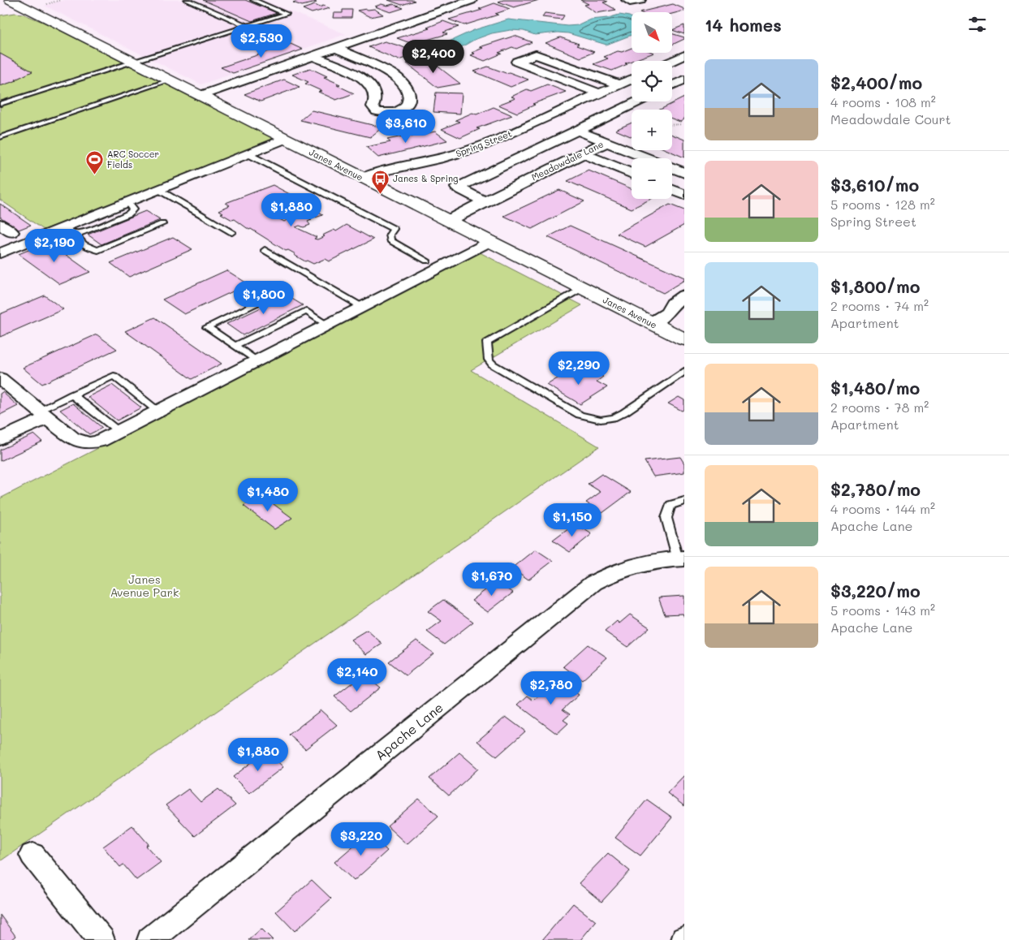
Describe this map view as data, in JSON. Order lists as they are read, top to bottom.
{
  "streets": {
    "street": [
      "Spring Street",
      "Meadowdale Lane",
      "Janes Avenue",
      "Apache Lane"
    ]
  },
  "crossings": [
    ["Spring Street", "Janes Avenue"],
    ["Meadowdale Lane", "Janes Avenue"]
  ],
  "parks": ["Janes Avenue Park"],
  "places": {
    "sports": ["ARC Soccer Fields"],
    "bus stop": ["Janes & Spring"]
  },
  "north": "bottom right",
  "page": {
    "heading": "14 homes",
    "map_buttons": ["+", "−"],
    "price": [
      "$2,530",
      "$2,400",
      "$3,610",
      "$1,880",
      "$2,190",
      "$1,800",
      "$2,290",
      "$1,480",
      "$1,150",
      "$1,670",
      "$2,140",
      "$2,780",
      "$1,880",
      "$3,220"
    ],
    "list": [
      {
        "name": "$2,400/mo",
        "note": "4 rooms · 108 m² · Meadowdale Court"
      },
      {
        "name": "$3,610/mo",
        "note": "5 rooms · 128 m² · Spring Street"
      },
      {
        "name": "$1,800/mo",
        "note": "2 rooms · 74 m² · Apartment"
      },
      {
        "name": "$1,480/mo",
        "note": "2 rooms · 78 m² · Apartment"
      },
      {
        "name": "$2,780/mo",
        "note": "4 rooms · 144 m² · Apache Lane"
      },
      {
        "name": "$3,220/mo",
        "note": "5 rooms · 143 m² · Apache Lane"
      }
    ]
  }
}
